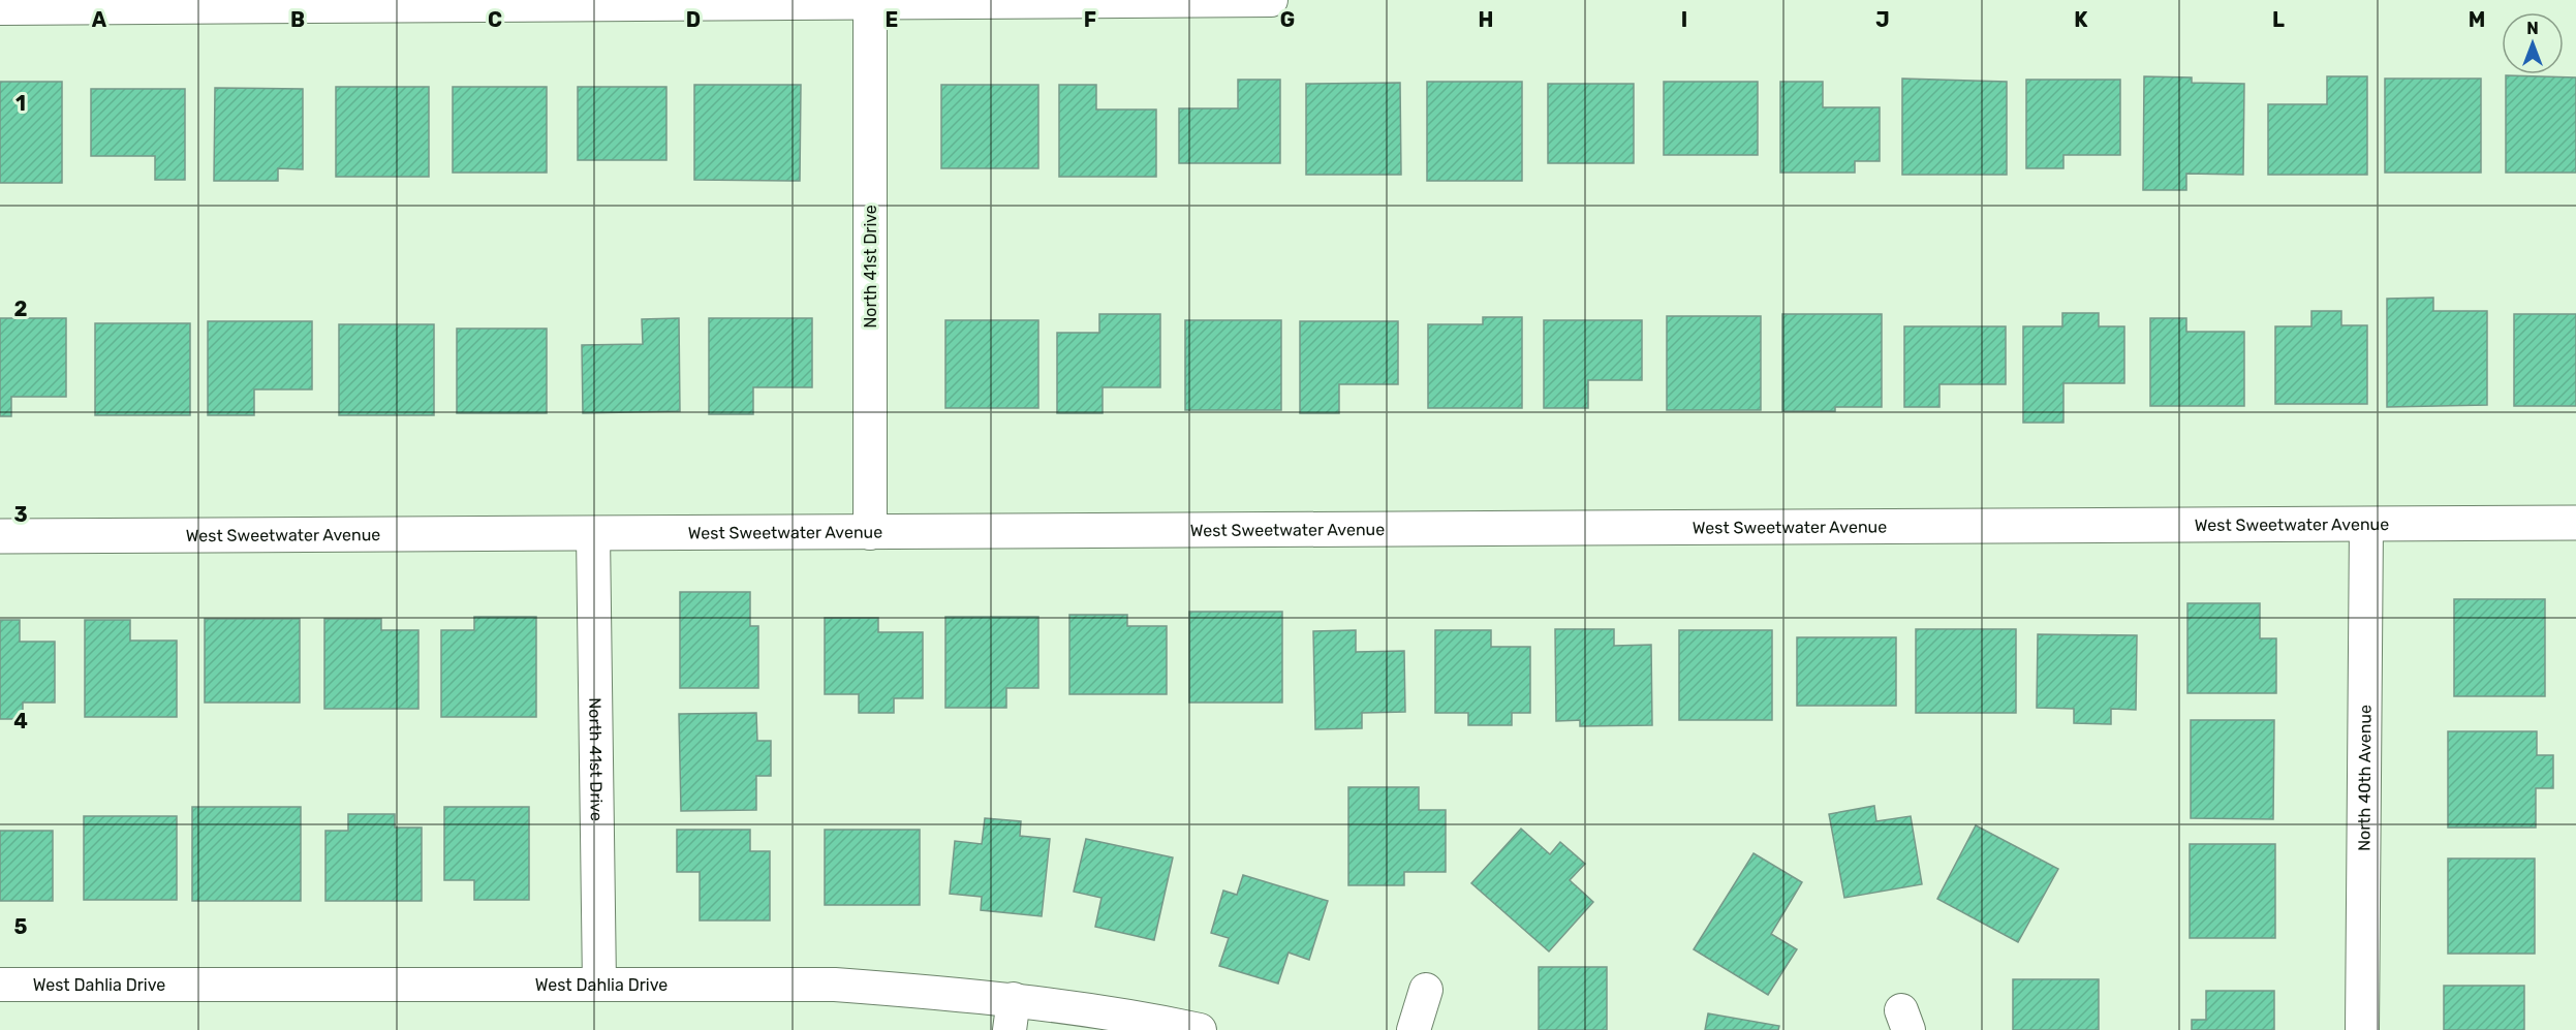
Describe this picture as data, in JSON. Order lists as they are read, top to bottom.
{
  "streets": {
    "street": [
      "North 41st Drive",
      "West Sweetwater Avenue",
      "North 40th Avenue",
      "West Dahlia Drive"
    ]
  },
  "crossings": [
    ["North 41st Drive", "West Sweetwater Avenue"],
    ["North 41st Drive", "West Dahlia Drive"],
    ["West Sweetwater Avenue", "North 40th Avenue"]
  ],
  "north": "top",
  "grid": {
    "columns": [
      "A",
      "B",
      "C",
      "D",
      "E",
      "F",
      "G",
      "H",
      "I",
      "J",
      "K",
      "L",
      "M"
    ],
    "rows": [
      "1",
      "2",
      "3",
      "4",
      "5"
    ]
  }
}
